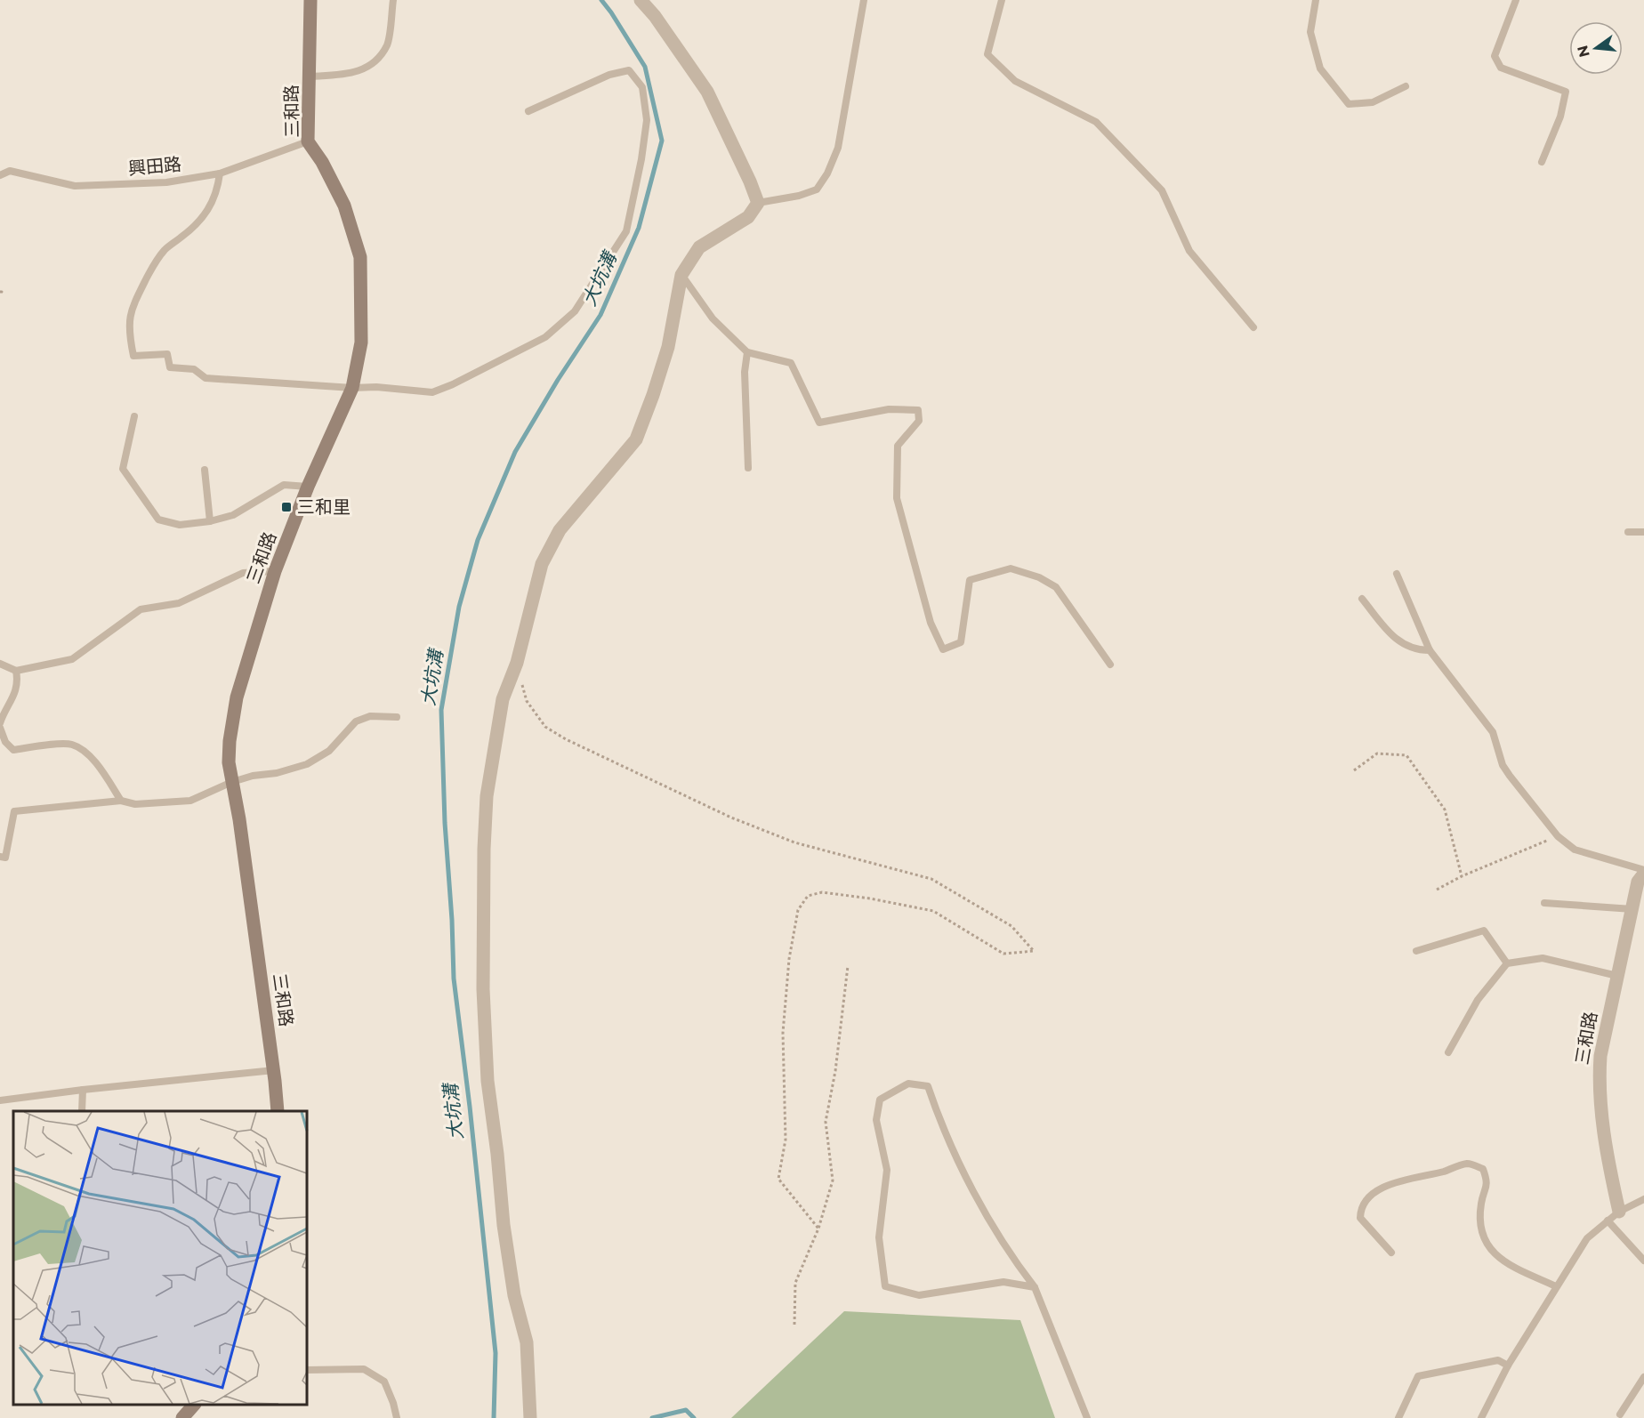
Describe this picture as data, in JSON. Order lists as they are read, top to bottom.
{
  "streets": {
    "main road": ["三和路"],
    "lane": ["興田路"]
  },
  "crossings": [
    ["三和路", "興田路"]
  ],
  "water": ["大坑溝"],
  "places": {
    "transit": ["三和里"]
  },
  "north": "left"
}
